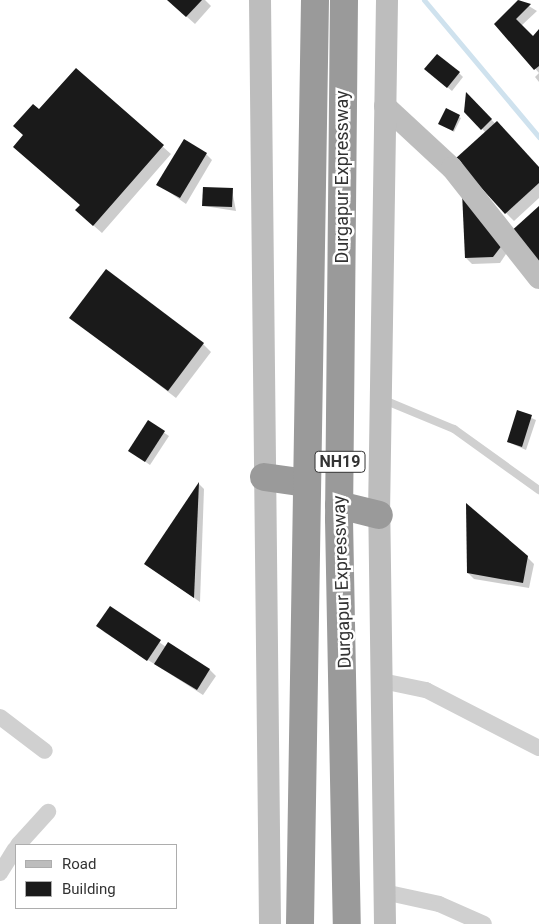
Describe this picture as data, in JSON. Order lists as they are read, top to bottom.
{
  "streets": {
    "highway": ["Durgapur Expressway", "NH19"]
  },
  "legend": ["Road", "Building"]
}
